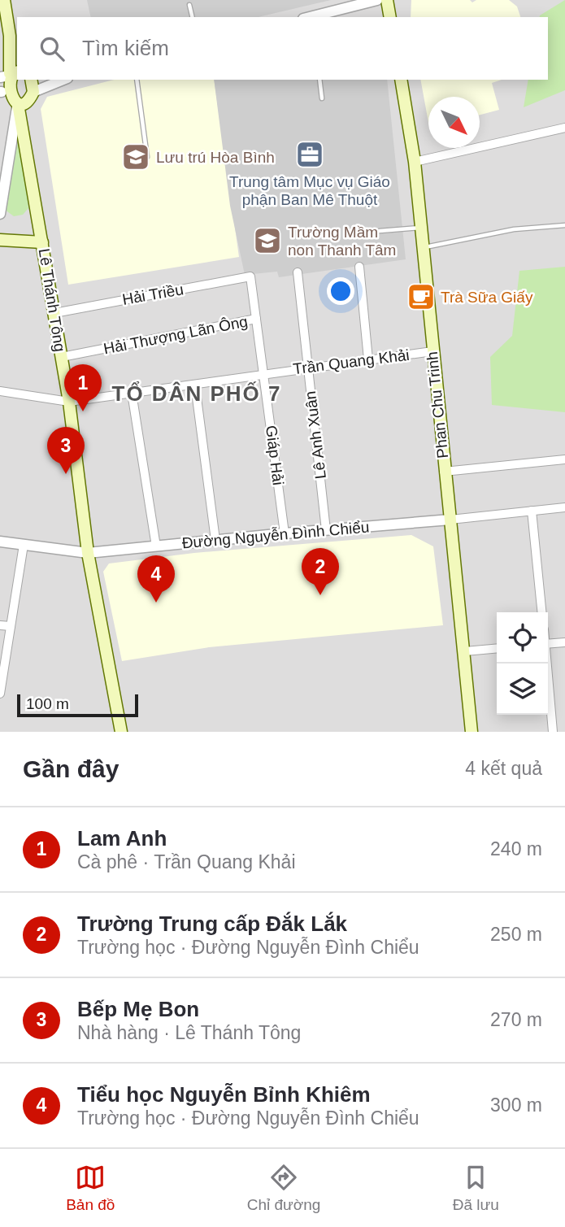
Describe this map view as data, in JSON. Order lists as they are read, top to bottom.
{
  "streets": {
    "main road": ["Lê Thánh Tông", "Phan Chu Trinh"],
    "street": [
      "Hải Triều",
      "Hải Thượng Lãn Ông",
      "Trần Quang Khải",
      "Lê Anh Xuân",
      "Giáp Hải",
      "Đường Nguyễn Đình Chiểu"
    ]
  },
  "crossings": [
    ["Hải Triều", "Lê Thánh Tông"],
    ["Hải Triều", "Giáp Hải"],
    ["Lê Thánh Tông", "Hải Thượng Lãn Ông"],
    ["Lê Thánh Tông", "Trần Quang Khải"],
    ["Lê Thánh Tông", "Đường Nguyễn Đình Chiểu"],
    ["Hải Thượng Lãn Ông", "Giáp Hải"],
    ["Trần Quang Khải", "Phan Chu Trinh"],
    ["Trần Quang Khải", "Lê Anh Xuân"],
    ["Trần Quang Khải", "Giáp Hải"],
    ["Phan Chu Trinh", "Đường Nguyễn Đình Chiểu"],
    ["Lê Anh Xuân", "Đường Nguyễn Đình Chiểu"],
    ["Giáp Hải", "Đường Nguyễn Đình Chiểu"]
  ],
  "districts": ["TỔ DÂN PHỐ 7"],
  "places": {
    "office": ["Trung tâm Mục vụ Giáo phận Ban Mê Thuột"],
    "school or university": ["Lưu trú Hòa Bình", "Trường Mầm non Thanh Tâm"],
    "cafe": ["Trà Sữa Giấy"]
  },
  "scale_bar": "100 m",
  "north": "bottom right",
  "page": {
    "search": "Tìm kiếm",
    "pins": [
      "1",
      "3",
      "2",
      "4"
    ],
    "scale": "100 m",
    "heading": ["Gần đây", "4 kết quả"],
    "list": [
      {
        "mark": "1",
        "name": "Lam Anh",
        "note": "Cà phê · Trần Quang Khải",
        "value": "240 m"
      },
      {
        "mark": "2",
        "name": "Trường Trung cấp Đắk Lắk",
        "note": "Trường học · Đường Nguyễn Đình Chiểu",
        "value": "250 m"
      },
      {
        "mark": "3",
        "name": "Bếp Mẹ Bon",
        "note": "Nhà hàng · Lê Thánh Tông",
        "value": "270 m"
      },
      {
        "mark": "4",
        "name": "Tiểu học Nguyễn Bỉnh Khiêm",
        "note": "Trường học · Đường Nguyễn Đình Chiểu",
        "value": "300 m"
      }
    ],
    "nav": ["Bản đồ", "Chỉ đường", "Đã lưu"]
  }
}
